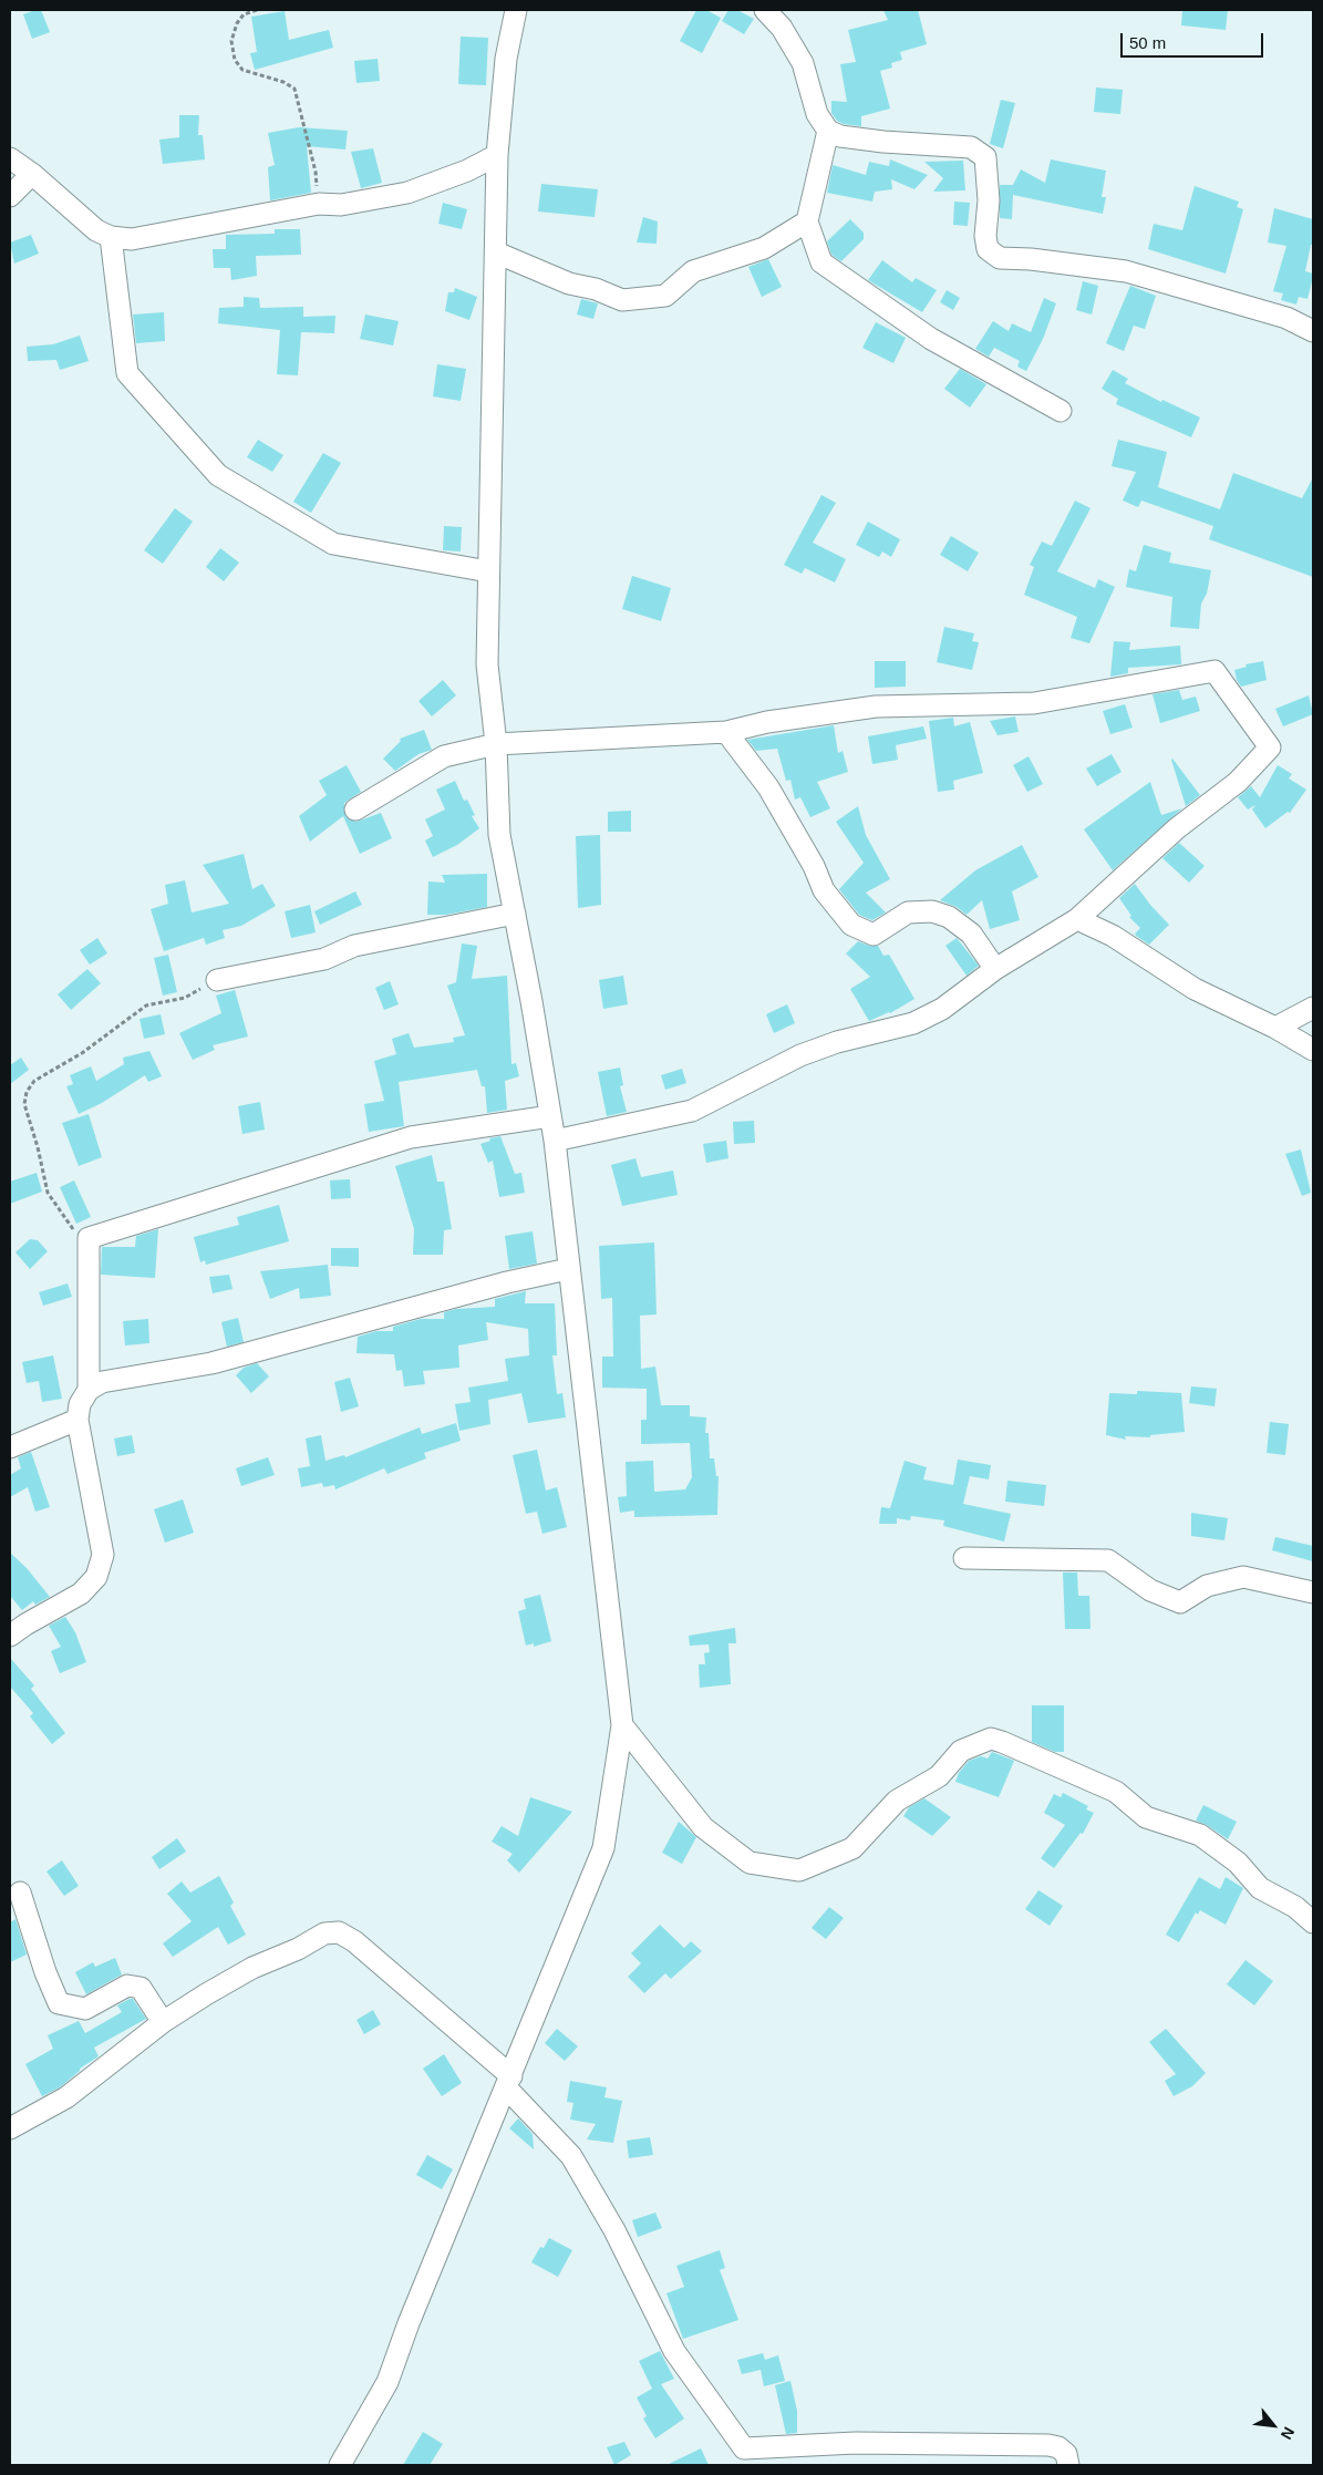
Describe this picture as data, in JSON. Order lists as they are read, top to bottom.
{
  "scale_bar": "50 m",
  "north": "bottom right"
}
